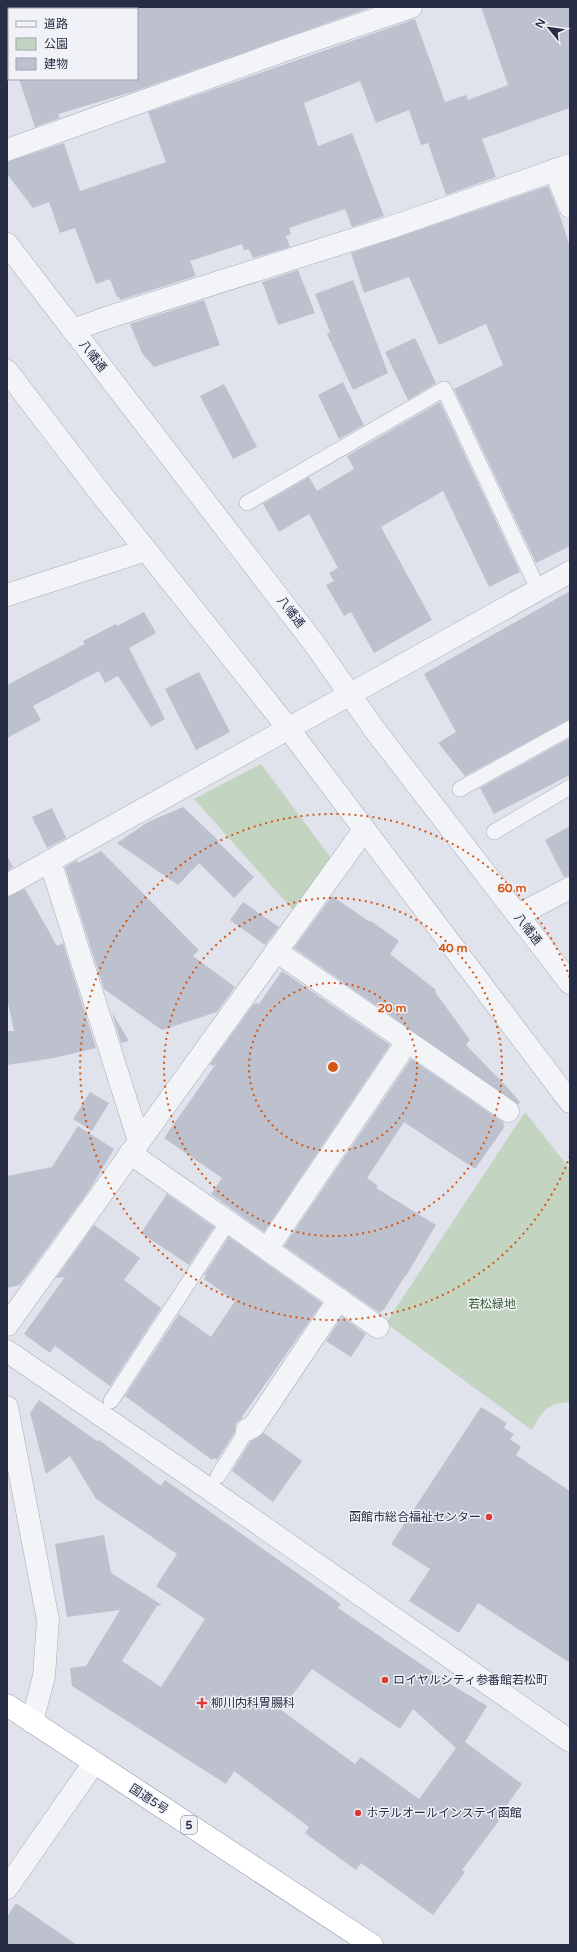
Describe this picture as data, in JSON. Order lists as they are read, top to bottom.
{
  "streets": {
    "highway": ["国道5号", "5"],
    "street": ["八幡通"]
  },
  "parks": ["若松緑地"],
  "places": {
    "other": ["函館市総合福祉センター", "ロイヤルシティ参番館若松町", "ホテルオールインステイ函館"],
    "health": ["柳川内科胃腸科"]
  },
  "legend": ["道路", "公園", "建物"],
  "north": "top left",
  "rings": ["60 m", "40 m", "20 m"]
}
